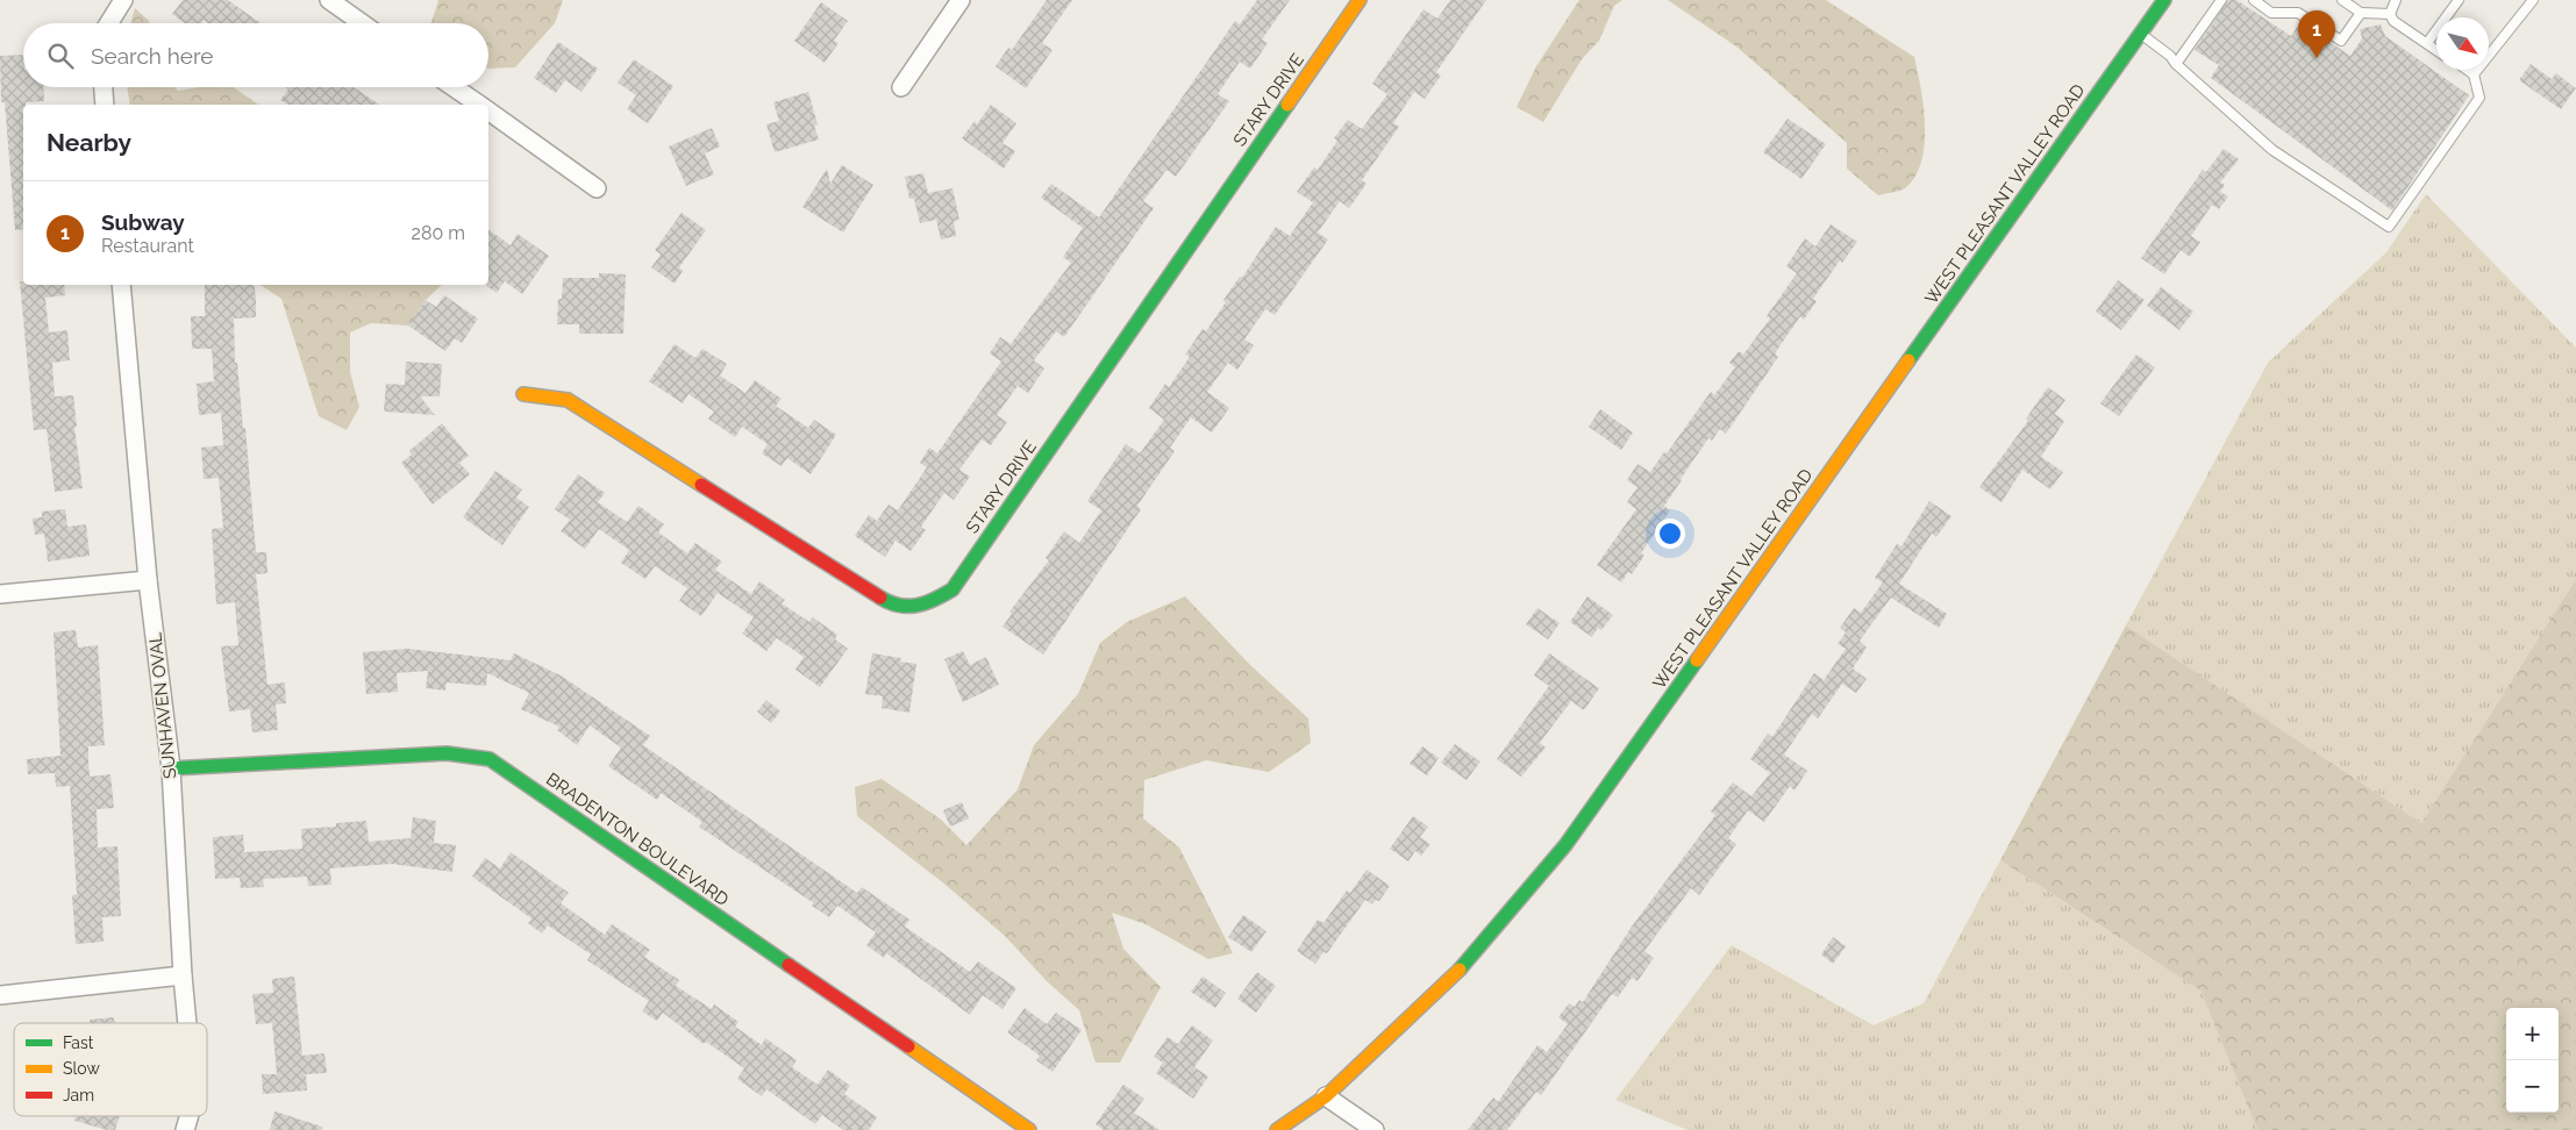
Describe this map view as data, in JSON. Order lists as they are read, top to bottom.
{
  "streets": {
    "street": [
      "STARY DRIVE",
      "WEST PLEASANT VALLEY ROAD",
      "SUNHAVEN OVAL",
      "BRADENTON BOULEVARD"
    ]
  },
  "crossings": [
    ["SUNHAVEN OVAL", "BRADENTON BOULEVARD"]
  ],
  "legend": ["Fast", "Slow", "Jam"],
  "north": "bottom right",
  "page": {
    "pins": "1",
    "search": "Search here",
    "heading": "Nearby",
    "list": [
      {
        "mark": "1",
        "name": "Subway",
        "note": "Restaurant",
        "value": "280 m"
      }
    ],
    "map_buttons": ["+", "−"]
  }
}
